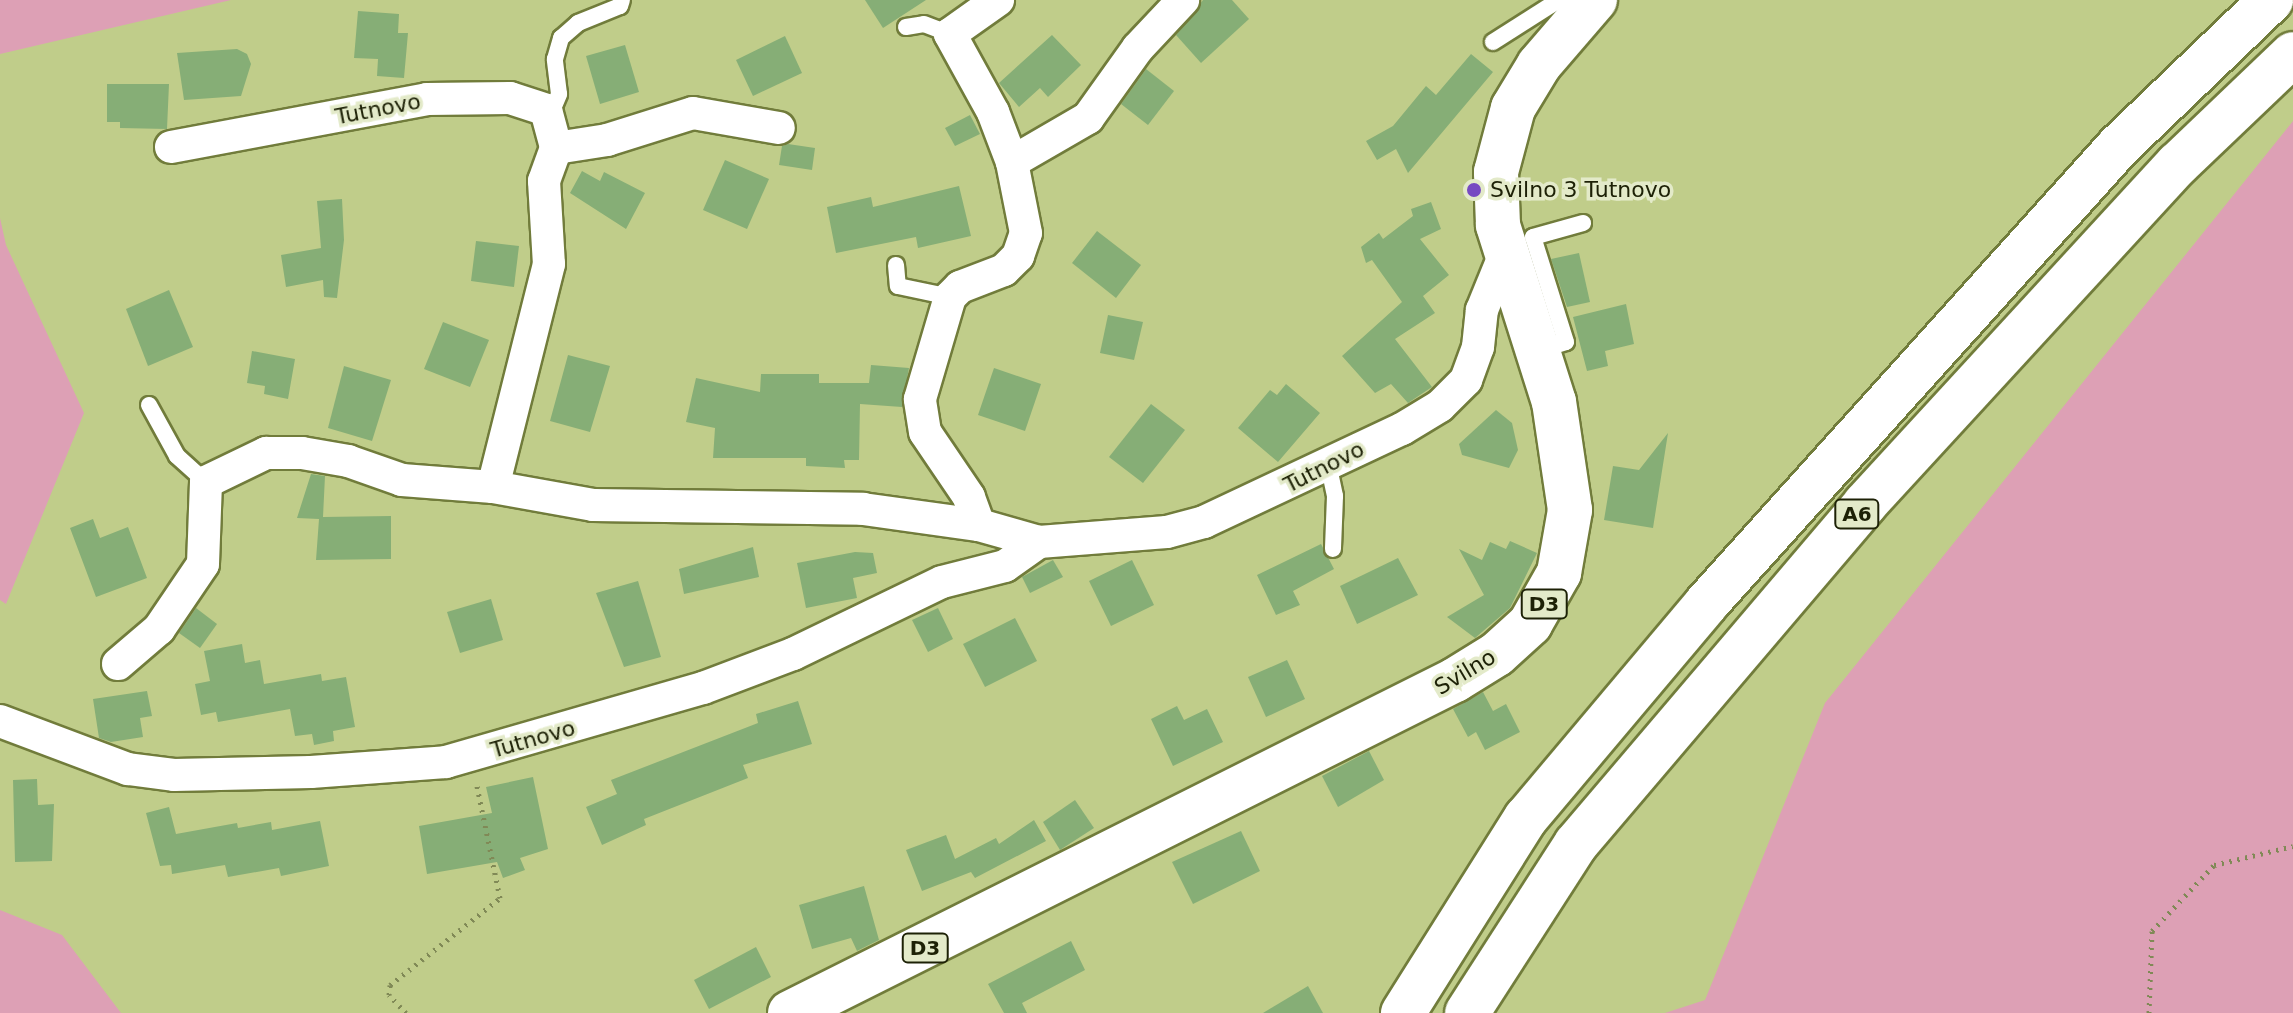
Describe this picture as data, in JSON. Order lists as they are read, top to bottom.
{
  "streets": {
    "main road": ["A6", "D3", "Svilno"],
    "street": ["Tutnovo"]
  },
  "crossings": [
    ["Tutnovo", "Svilno"]
  ],
  "places": ["Svilno 3 Tutnovo"]
}
